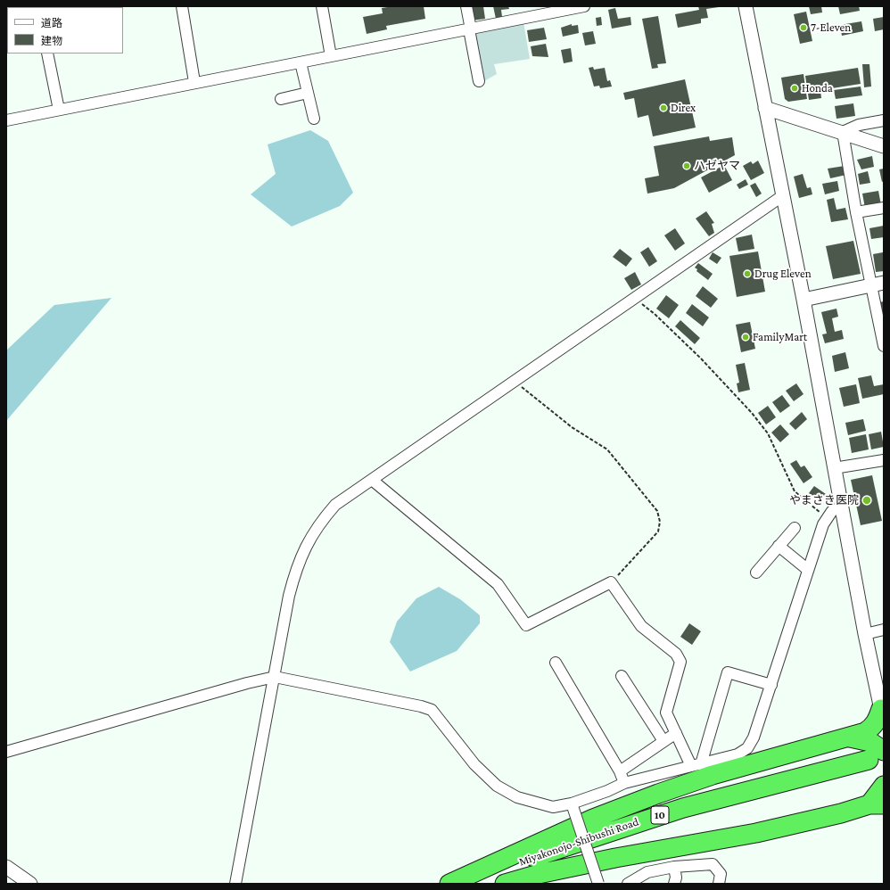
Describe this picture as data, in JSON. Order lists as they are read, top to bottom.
{
  "streets": {
    "highway": ["10", "Miyakonojo-Shibushi Road"]
  },
  "places": [
    "7-Eleven",
    "Honda",
    "Direx",
    "ハゼヤマ",
    "Drug Eleven",
    "FamilyMart",
    "やまさき医院"
  ],
  "legend": ["道路", "建物"]
}
